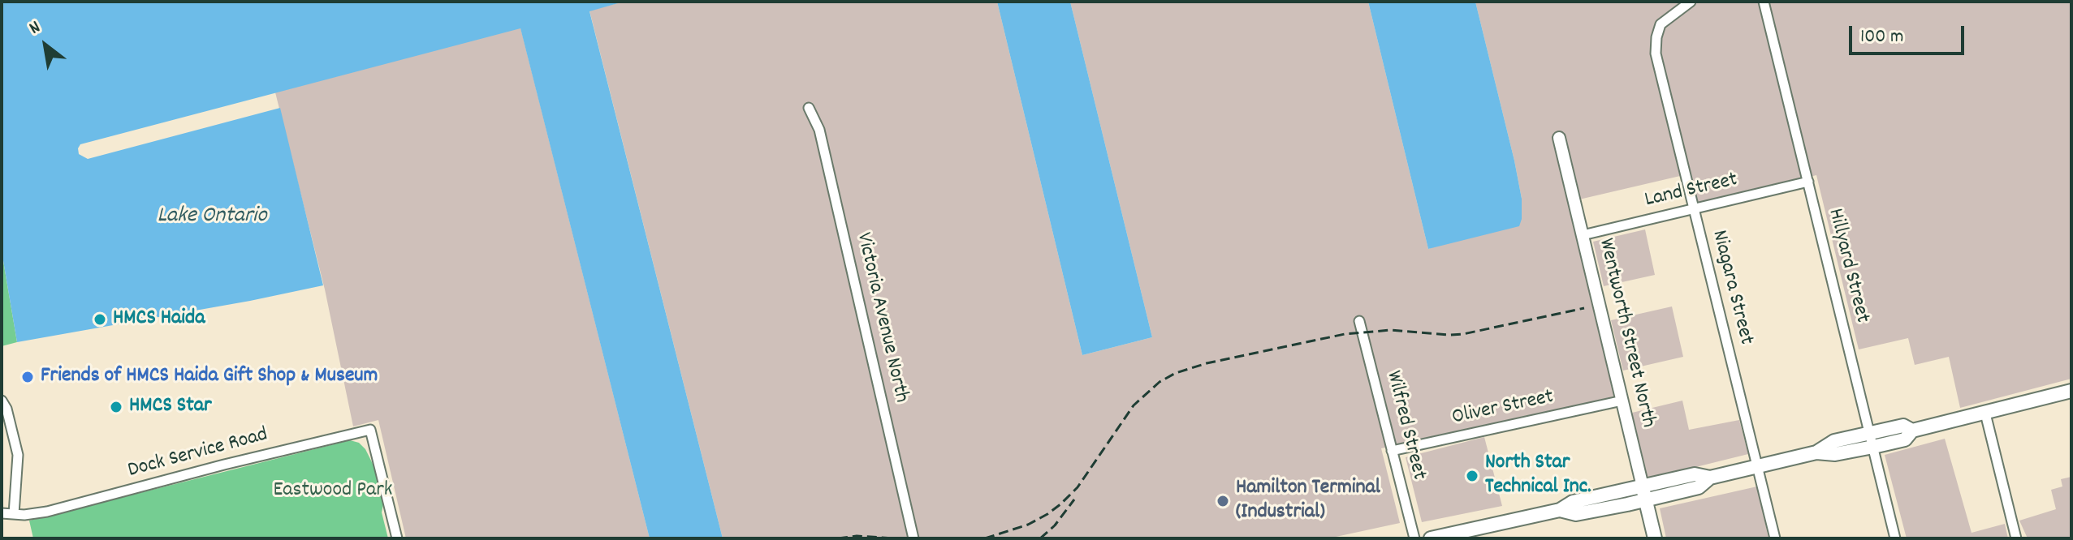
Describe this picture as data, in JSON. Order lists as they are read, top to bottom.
{
  "streets": {
    "main road": ["Wentworth Street North"],
    "street": [
      "Land Street",
      "Hillyard Street",
      "Niagara Street",
      "Victoria Avenue North",
      "Oliver Street",
      "Wilfred Street",
      "Dock Service Road"
    ]
  },
  "crossings": [
    ["Land Street", "Hillyard Street"],
    ["Land Street", "Niagara Street"],
    ["Land Street", "Wentworth Street North"],
    ["Wentworth Street North", "Oliver Street"],
    ["Oliver Street", "Wilfred Street"]
  ],
  "water": ["Lake Ontario"],
  "parks": ["Eastwood Park"],
  "places": [
    "HMCS Haida",
    "Friends of HMCS Haida Gift Shop & Museum",
    "HMCS Star",
    "North Star Technical Inc.",
    "Hamilton Terminal (Industrial)"
  ],
  "scale_bar": "100 m",
  "north": "top left"
}
